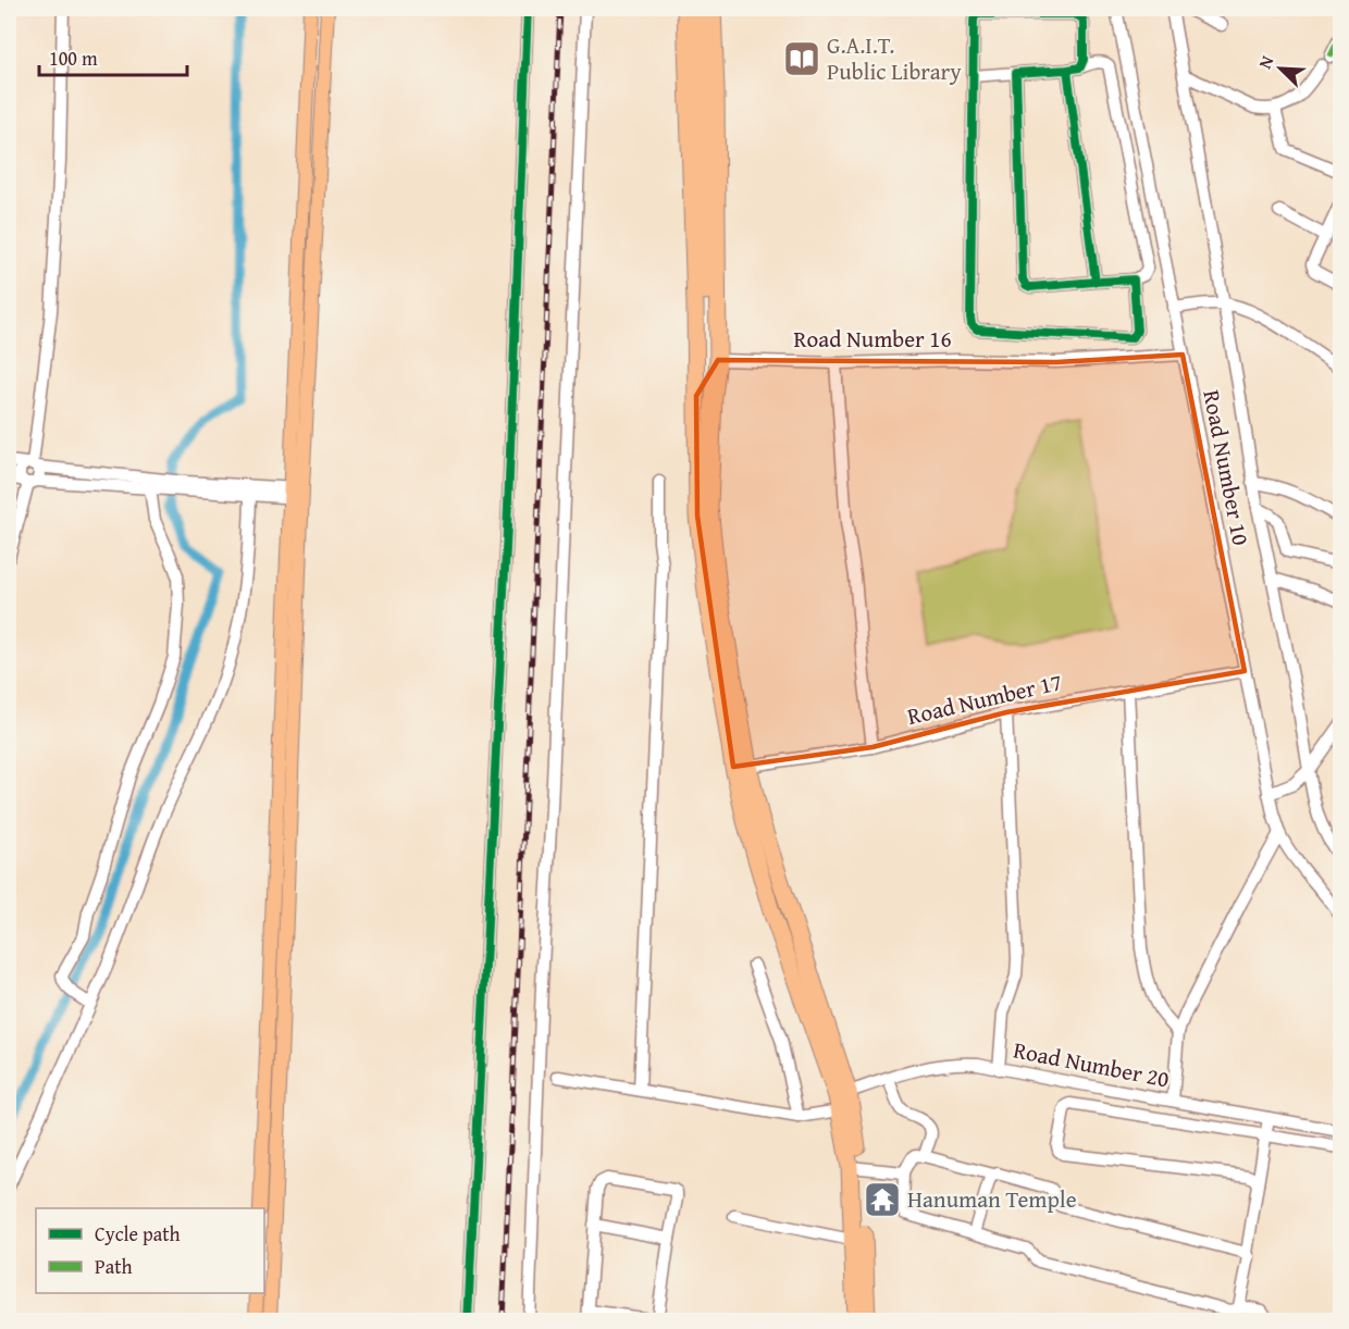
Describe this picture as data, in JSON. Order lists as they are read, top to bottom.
{
  "streets": {
    "street": [
      "Road Number 16",
      "Road Number 10",
      "Road Number 17",
      "Road Number 20"
    ]
  },
  "crossings": [
    ["Road Number 16", "Road Number 10"],
    ["Road Number 10", "Road Number 17"]
  ],
  "places": {
    "library": ["G.A.I.T. Public Library"],
    "temple": ["Hanuman Temple"]
  },
  "legend": ["Cycle path", "Path"],
  "scale_bar": "100 m",
  "north": "top left"
}
